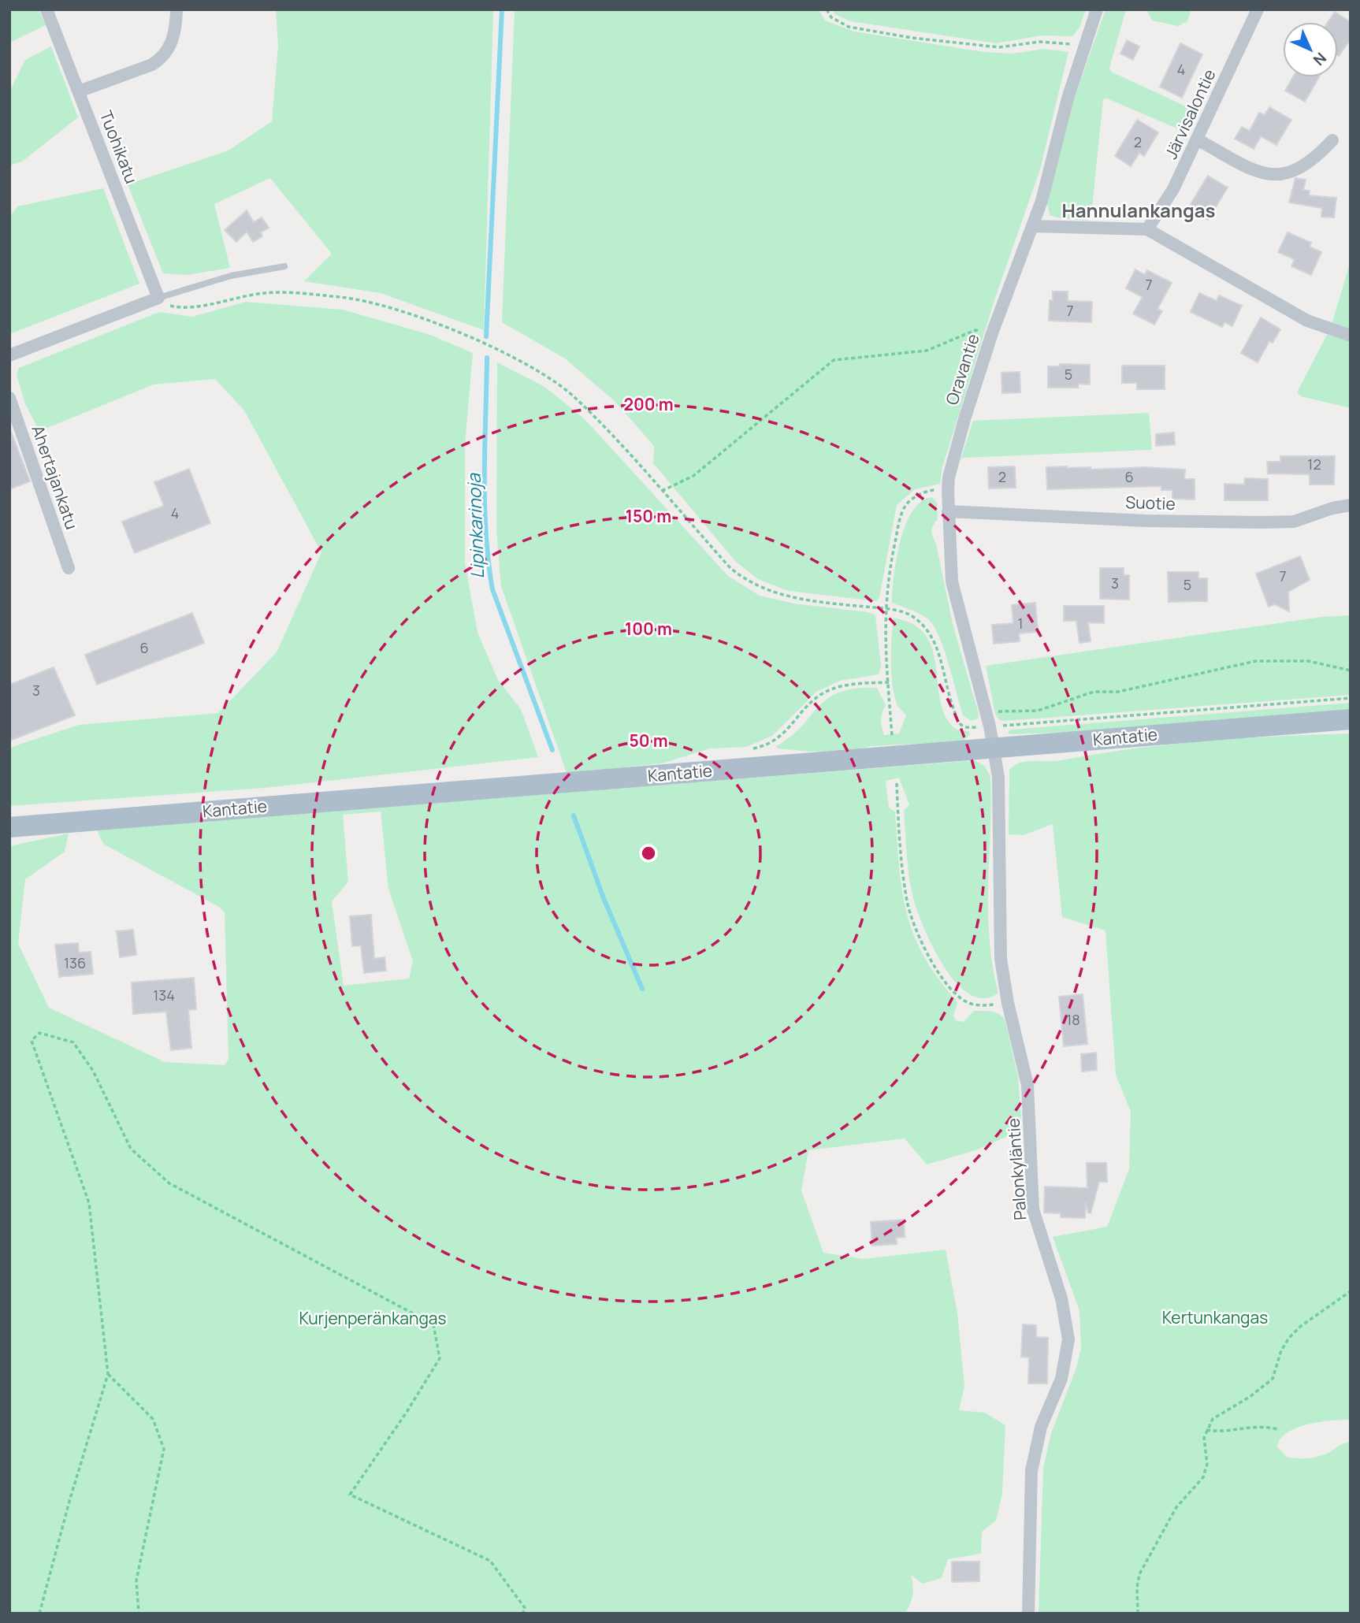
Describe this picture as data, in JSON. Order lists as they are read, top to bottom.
{
  "streets": {
    "main road": ["Kantatie"],
    "street": [
      "Järvisalontie",
      "Tuohikatu",
      "Oravantie",
      "Ahertajankatu",
      "Suotie",
      "Palonkyläntie"
    ]
  },
  "crossings": [
    ["Oravantie", "Suotie"],
    ["Oravantie", "Kantatie"],
    ["Oravantie", "Palonkyläntie"],
    ["Kantatie", "Palonkyläntie"]
  ],
  "districts": ["Hannulankangas"],
  "water": ["Lipinkarinoja"],
  "parks": ["Kertunkangas", "Kurjenperänkangas"],
  "house_numbers": [
    "4",
    "2",
    "7",
    "7",
    "5",
    "12",
    "2",
    "6",
    "4",
    "7",
    "3",
    "5",
    "1",
    "6",
    "3",
    "136",
    "134",
    "18"
  ],
  "north": "bottom right",
  "rings": [
    "200 m",
    "150 m",
    "100 m",
    "50 m"
  ]
}
